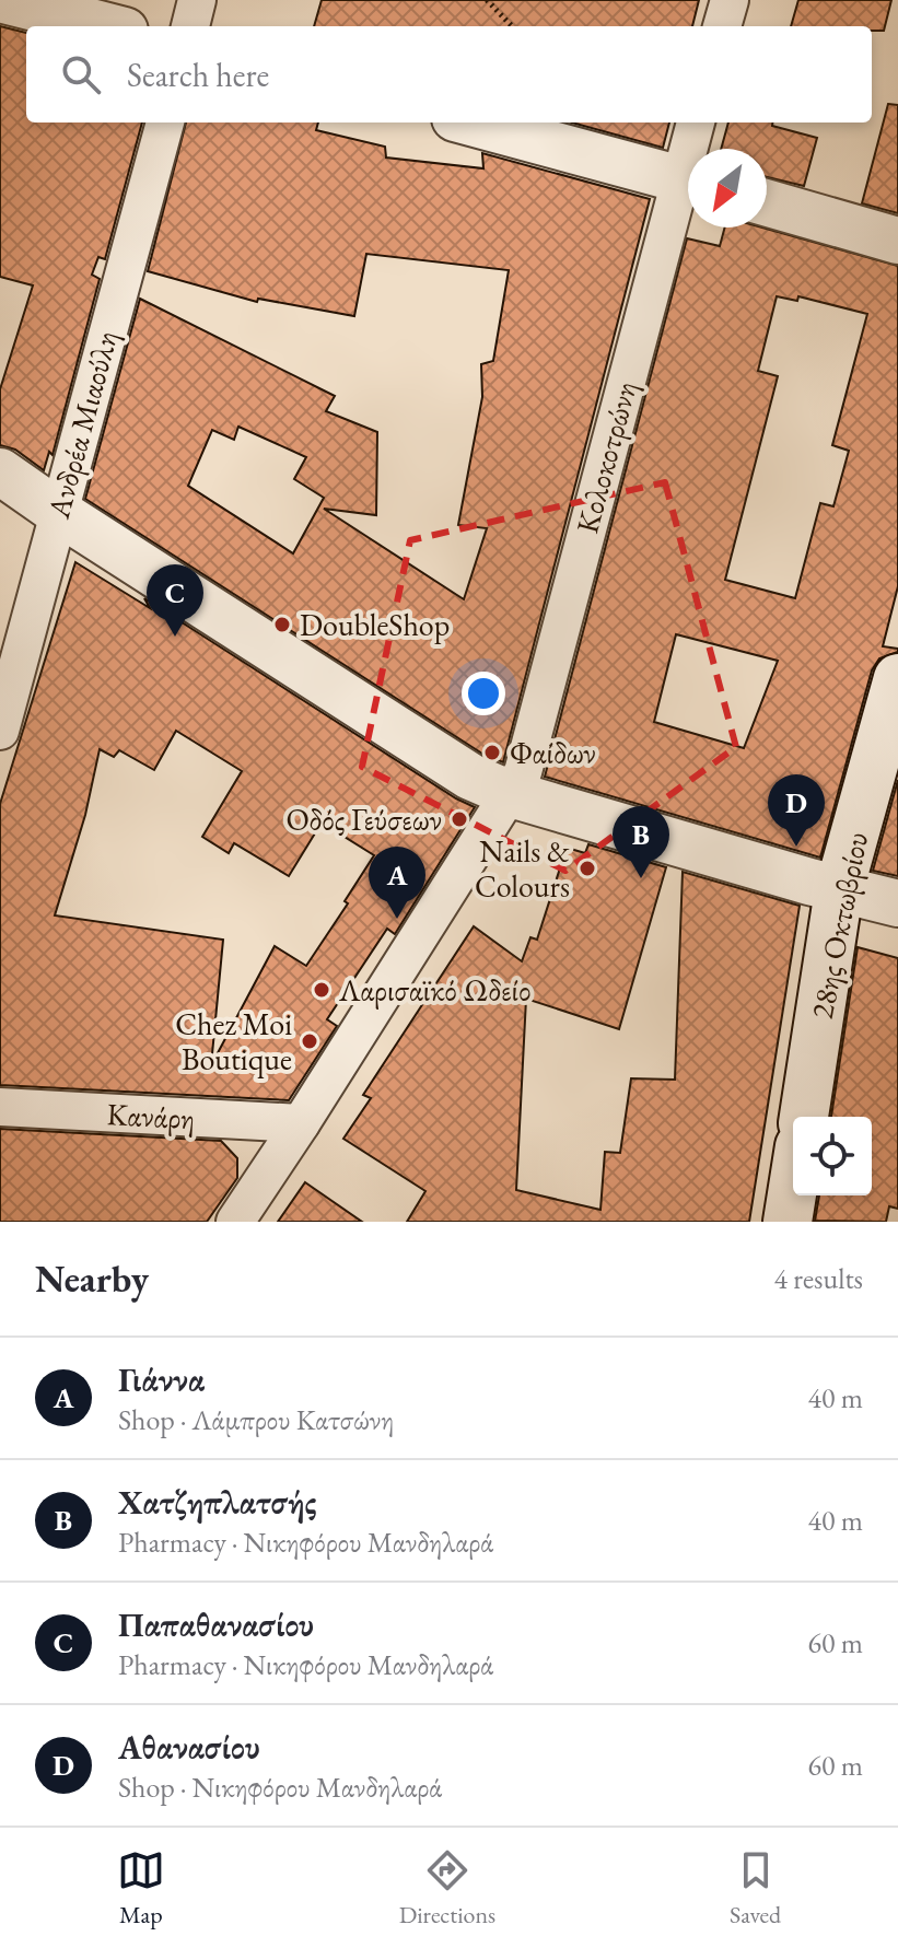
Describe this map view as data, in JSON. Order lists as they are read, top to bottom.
{
  "streets": {
    "main road": ["28ης Οκτωβρίου"],
    "street": ["Ανδρέα Μιαούλη", "Κολοκοτρώνη", "Κανάρη"]
  },
  "crossings": [
    ["Κολοκοτρώνη", "Κανάρη"]
  ],
  "places": [
    "DoubleShop",
    "Φαίδων",
    "Οδός Γεύσεων",
    "Nails & Colours",
    "Λαρισαϊκό Ωδείο",
    "Chez Moi Boutique"
  ],
  "north": "bottom left",
  "page": {
    "search": "Search here",
    "pins": [
      "C",
      "D",
      "B",
      "A"
    ],
    "heading": ["Nearby", "4 results"],
    "list": [
      {
        "mark": "A",
        "name": "Γιάννα",
        "note": "Shop · Λάμπρου Κατσώνη",
        "value": "40 m"
      },
      {
        "mark": "B",
        "name": "Χατζηπλατσής",
        "note": "Pharmacy · Νικηφόρου Μανδηλαρά",
        "value": "40 m"
      },
      {
        "mark": "C",
        "name": "Παπαθανασίου",
        "note": "Pharmacy · Νικηφόρου Μανδηλαρά",
        "value": "60 m"
      },
      {
        "mark": "D",
        "name": "Αθανασίου",
        "note": "Shop · Νικηφόρου Μανδηλαρά",
        "value": "60 m"
      }
    ],
    "nav": ["Map", "Directions", "Saved"]
  }
}
